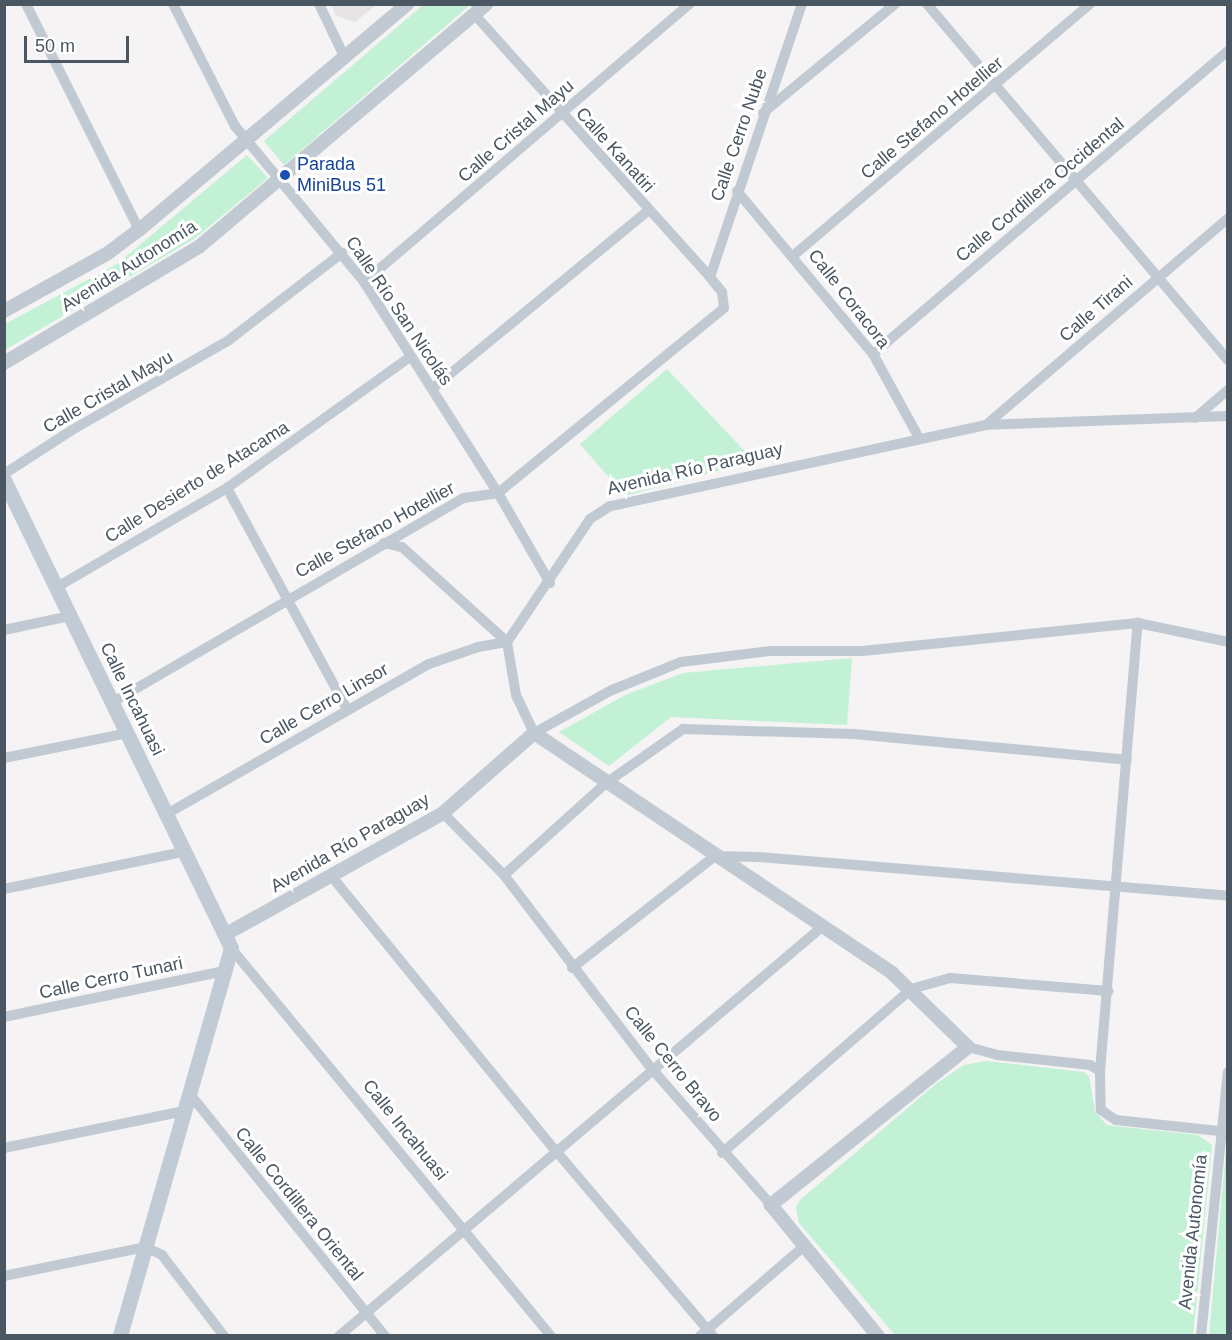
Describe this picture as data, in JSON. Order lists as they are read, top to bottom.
{
  "streets": {
    "main road": ["Calle Incahuasi"],
    "street": [
      "Calle Stefano Hotellier",
      "Calle Cristal Mayu",
      "Calle Cerro Nube",
      "Calle Kanatiri",
      "Calle Cordillera Occidental",
      "Avenida Autonomía",
      "Calle Coracora",
      "Calle Tirani",
      "Calle Río San Nicolás",
      "Avenida Río Paraguay",
      "Calle Desierto de Atacama",
      "Calle Cerro Linsor",
      "Calle Cerro Tunari",
      "Calle Cerro Bravo",
      "Calle Cordillera Oriental"
    ]
  },
  "crossings": [
    ["Calle Stefano Hotellier", "Calle Coracora"],
    ["Calle Stefano Hotellier", "Calle Río San Nicolás"],
    ["Calle Stefano Hotellier", "Calle Incahuasi"],
    ["Calle Cristal Mayu", "Calle Kanatiri"],
    ["Calle Cristal Mayu", "Calle Río San Nicolás"],
    ["Calle Cerro Nube", "Calle Kanatiri"],
    ["Calle Cerro Nube", "Calle Coracora"],
    ["Calle Kanatiri", "Avenida Autonomía"],
    ["Calle Cordillera Occidental", "Calle Coracora"],
    ["Avenida Autonomía", "Calle Río San Nicolás"],
    ["Calle Coracora", "Avenida Río Paraguay"],
    ["Calle Tirani", "Avenida Río Paraguay"],
    ["Calle Río San Nicolás", "Avenida Río Paraguay"],
    ["Calle Río San Nicolás", "Calle Desierto de Atacama"],
    ["Avenida Río Paraguay", "Calle Incahuasi"],
    ["Avenida Río Paraguay", "Calle Cerro Linsor"],
    ["Avenida Río Paraguay", "Calle Cerro Bravo"],
    ["Calle Desierto de Atacama", "Calle Incahuasi"],
    ["Calle Incahuasi", "Calle Cerro Linsor"]
  ],
  "places": ["Parada MiniBus 51"],
  "scale_bar": "50 m"
}
